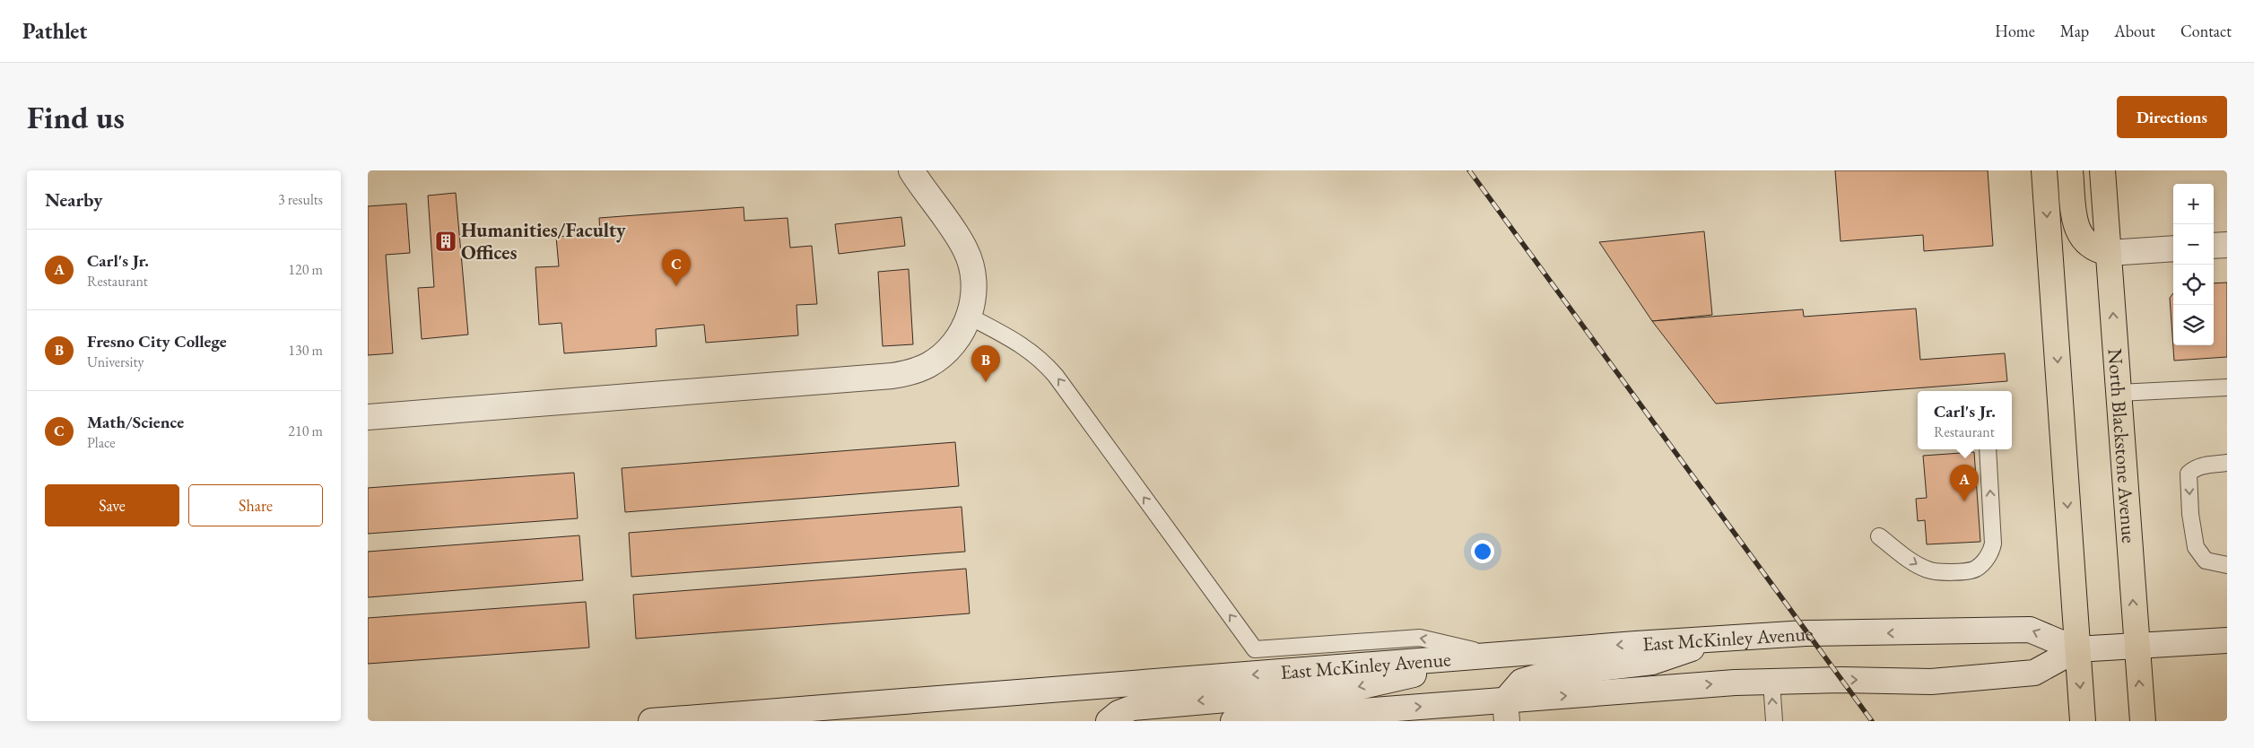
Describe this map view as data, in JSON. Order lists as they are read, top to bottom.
{
  "streets": {
    "main road": ["North Blackstone Avenue", "East McKinley Avenue"]
  },
  "crossings": [
    ["North Blackstone Avenue", "East McKinley Avenue"]
  ],
  "places": {
    "building": ["Humanities/Faculty Offices"]
  },
  "page": {
    "header": "Pathlet",
    "nav": [
      "Home",
      "Map",
      "About",
      "Contact"
    ],
    "buttons": [
      "Directions",
      ["Save", "Share"]
    ],
    "title": "Find us",
    "heading": ["Nearby", "3 results"],
    "map_buttons": ["+", "−"],
    "list": [
      {
        "mark": "A",
        "name": "Carl's Jr.",
        "note": "Restaurant",
        "value": "120 m"
      },
      {
        "mark": "B",
        "name": "Fresno City College",
        "note": "University",
        "value": "130 m"
      },
      {
        "mark": "C",
        "name": "Math/Science",
        "note": "Place",
        "value": "210 m"
      }
    ],
    "pins": ["C", "B", "A"],
    "popup": ["Carl's Jr.", "Restaurant"]
  }
}
